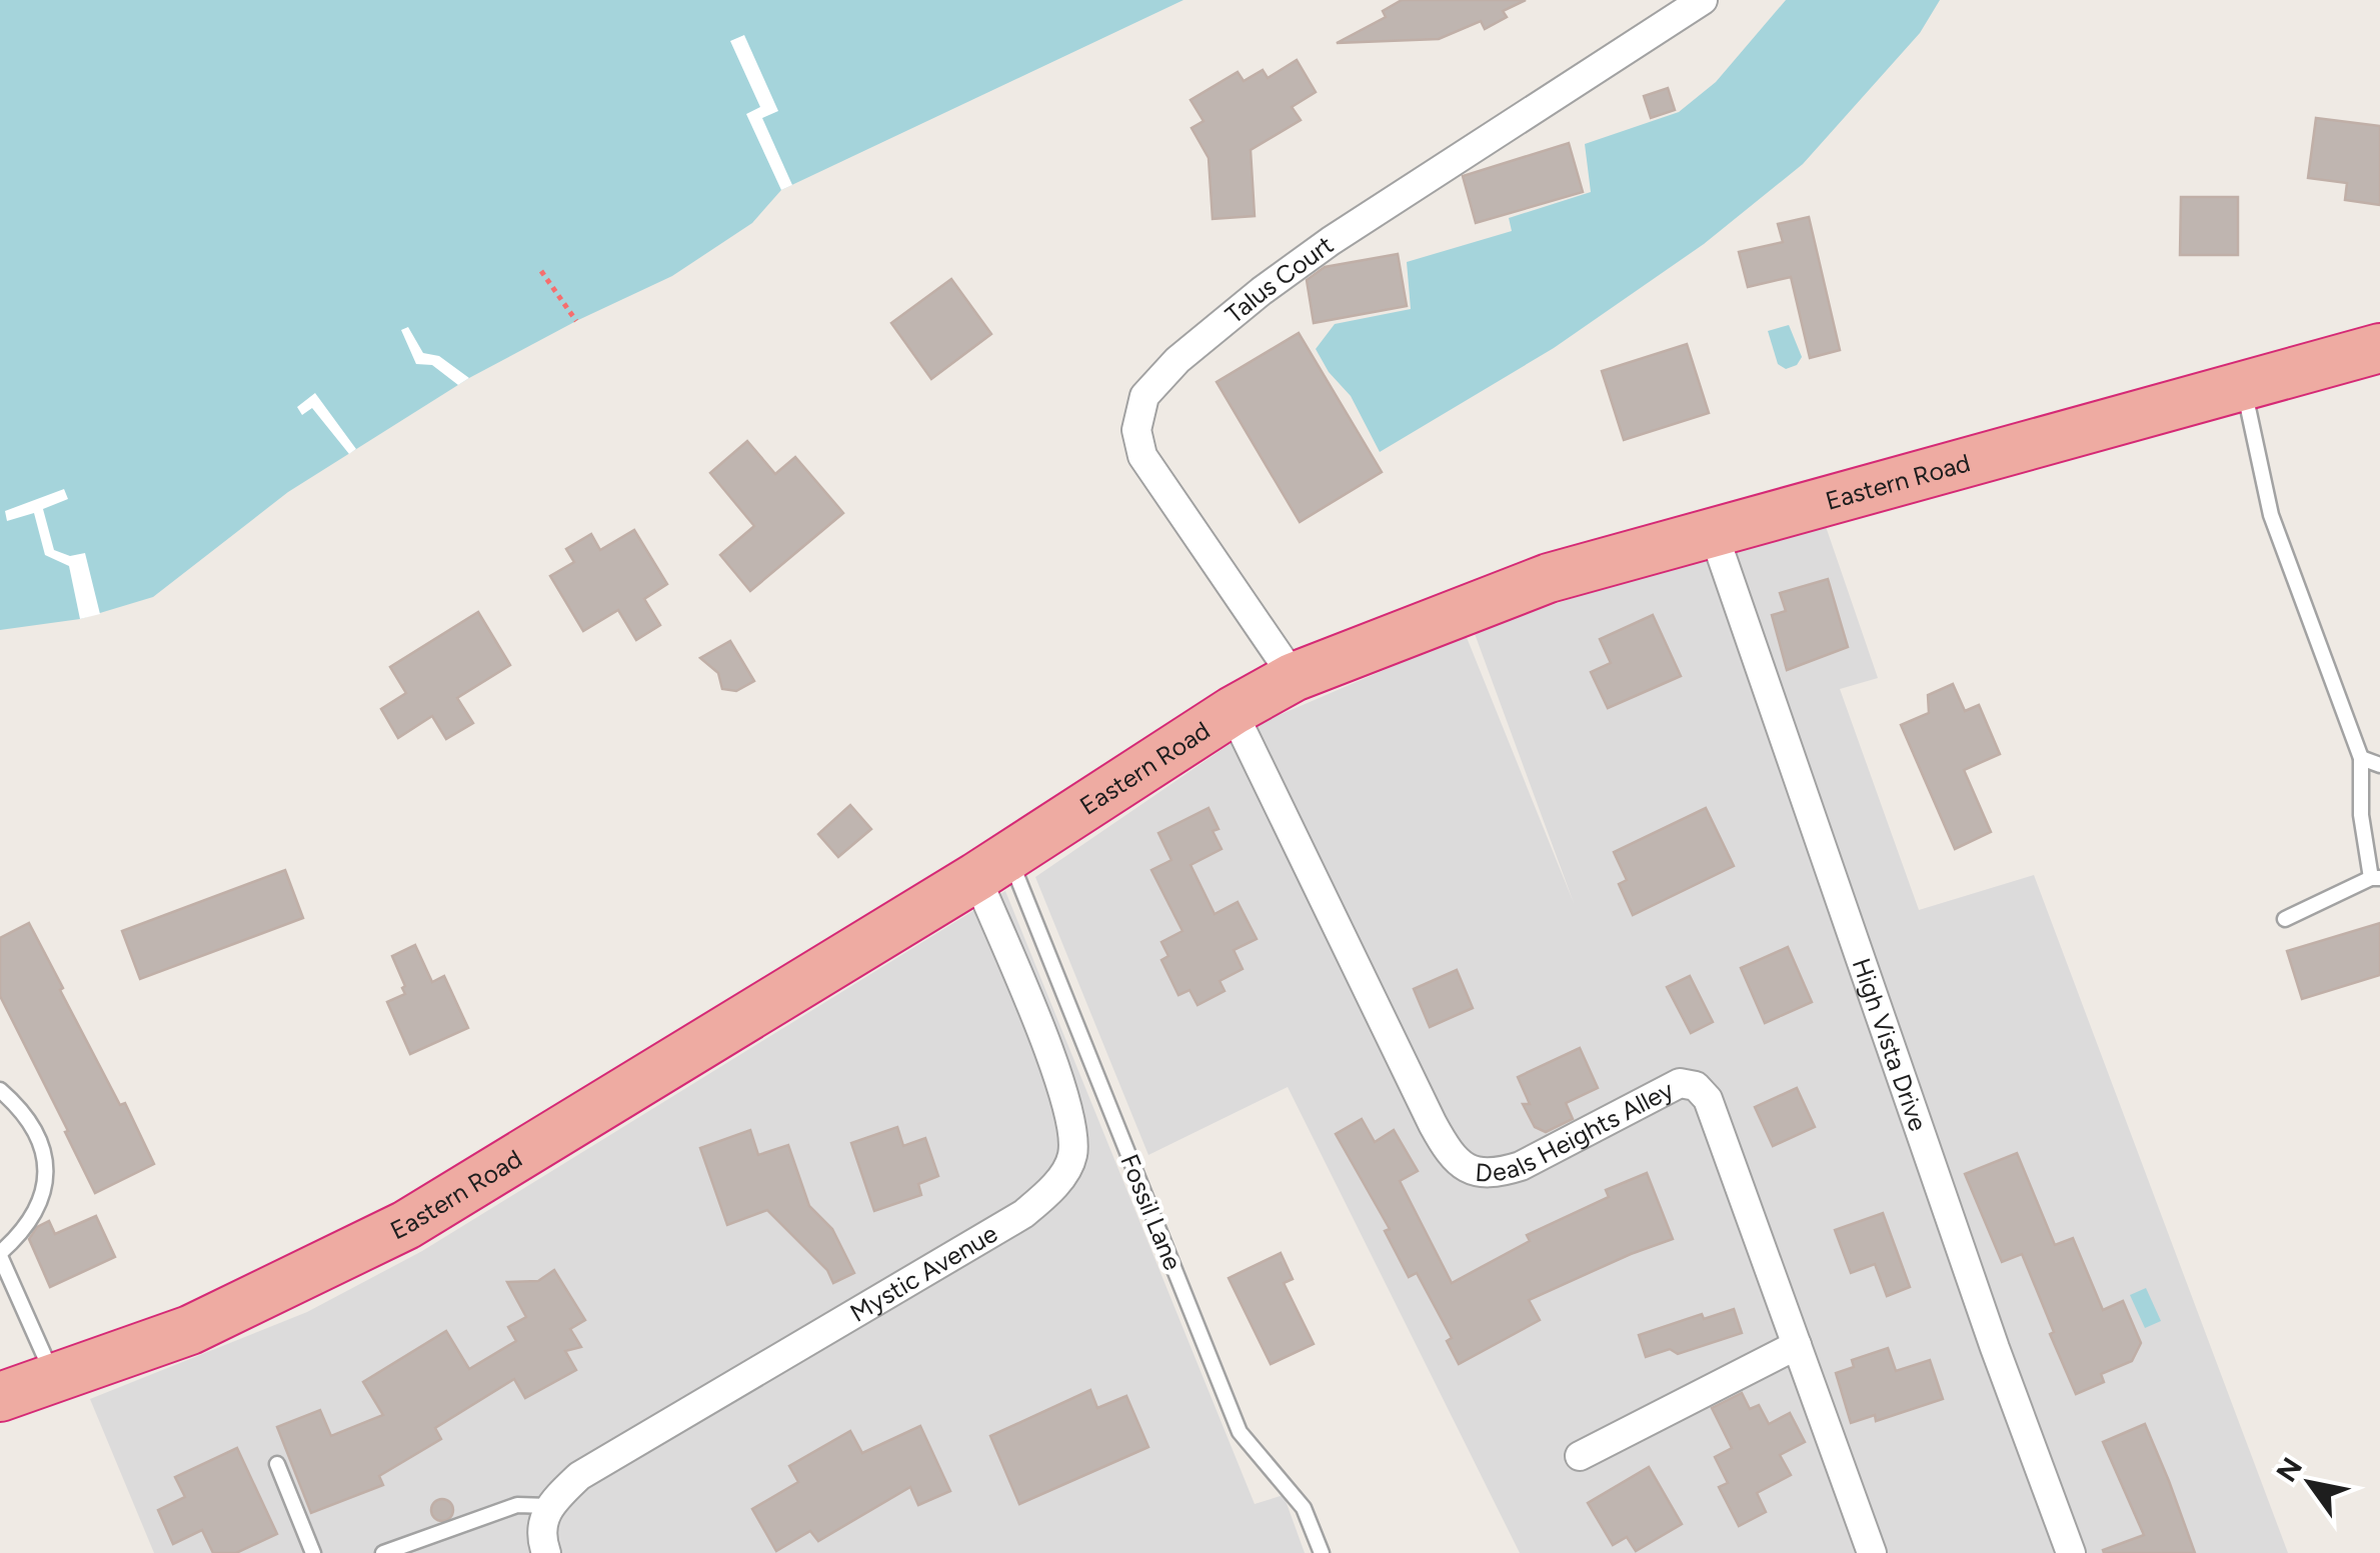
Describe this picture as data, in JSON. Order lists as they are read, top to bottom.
{
  "streets": {
    "highway": ["Eastern Road"],
    "street": [
      "Talus Court",
      "High Vista Drive",
      "Deals Heights Alley",
      "Mystic Avenue"
    ],
    "lane": ["Fossil Lane"]
  },
  "crossings": [
    ["Talus Court", "Eastern Road"],
    ["Eastern Road", "High Vista Drive"],
    ["Eastern Road", "Deals Heights Alley"],
    ["Eastern Road", "Fossil Lane"],
    ["Eastern Road", "Mystic Avenue"],
    ["Fossil Lane", "Mystic Avenue"]
  ],
  "north": "top left"
}
